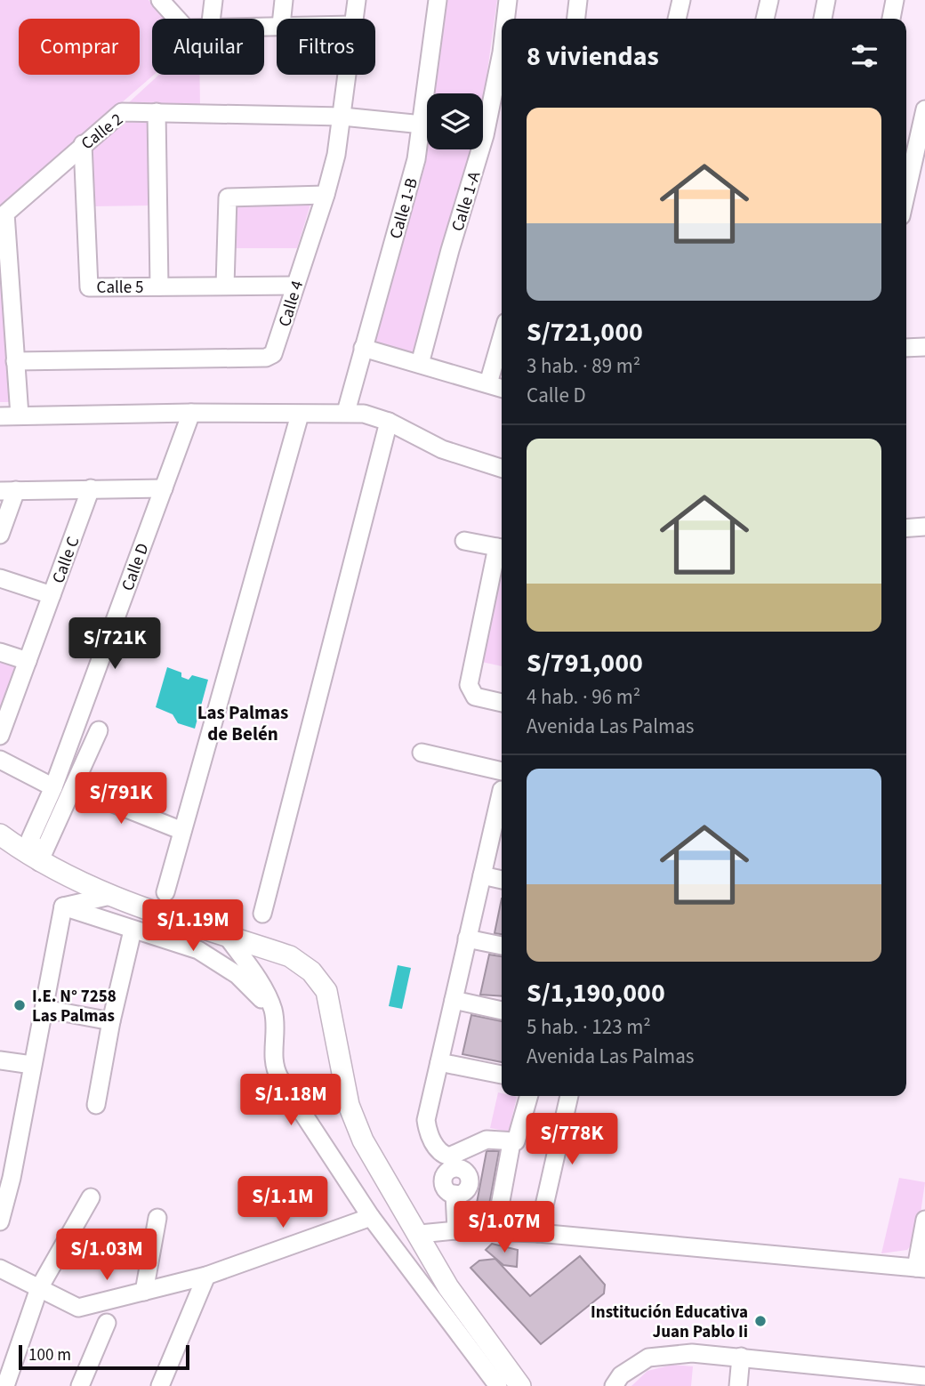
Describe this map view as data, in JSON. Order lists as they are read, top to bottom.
{
  "streets": {
    "street": [
      "Calle 2",
      "Calle 1-A",
      "Calle 1-B",
      "Calle 5",
      "Calle 4",
      "Calle C",
      "Calle D"
    ]
  },
  "crossings": [
    ["Calle 2", "Calle 1-B"],
    ["Calle 2", "Calle 5"],
    ["Calle 2", "Calle 4"],
    ["Calle 5", "Calle 4"]
  ],
  "districts": ["Las Palmas de Belén"],
  "places": ["I.E. N° 7258 Las Palmas", "Institución Educativa Juan Pablo Ii"],
  "scale_bar": "100 m",
  "page": {
    "chip": ["Comprar", "Alquilar", "Filtros"],
    "heading": "8 viviendas",
    "list": [
      {
        "name": "S/721,000",
        "note": "3 hab. · 89 m² · Calle D"
      },
      {
        "name": "S/791,000",
        "note": "4 hab. · 96 m² · Avenida Las Palmas"
      },
      {
        "name": "S/1,190,000",
        "note": "5 hab. · 123 m² · Avenida Las Palmas"
      }
    ],
    "price": [
      "S/721K",
      "S/791K",
      "S/1.19M",
      "S/1.18M",
      "S/778K",
      "S/1.1M",
      "S/1.07M",
      "S/1.03M"
    ],
    "scale": "100 m"
  }
}
